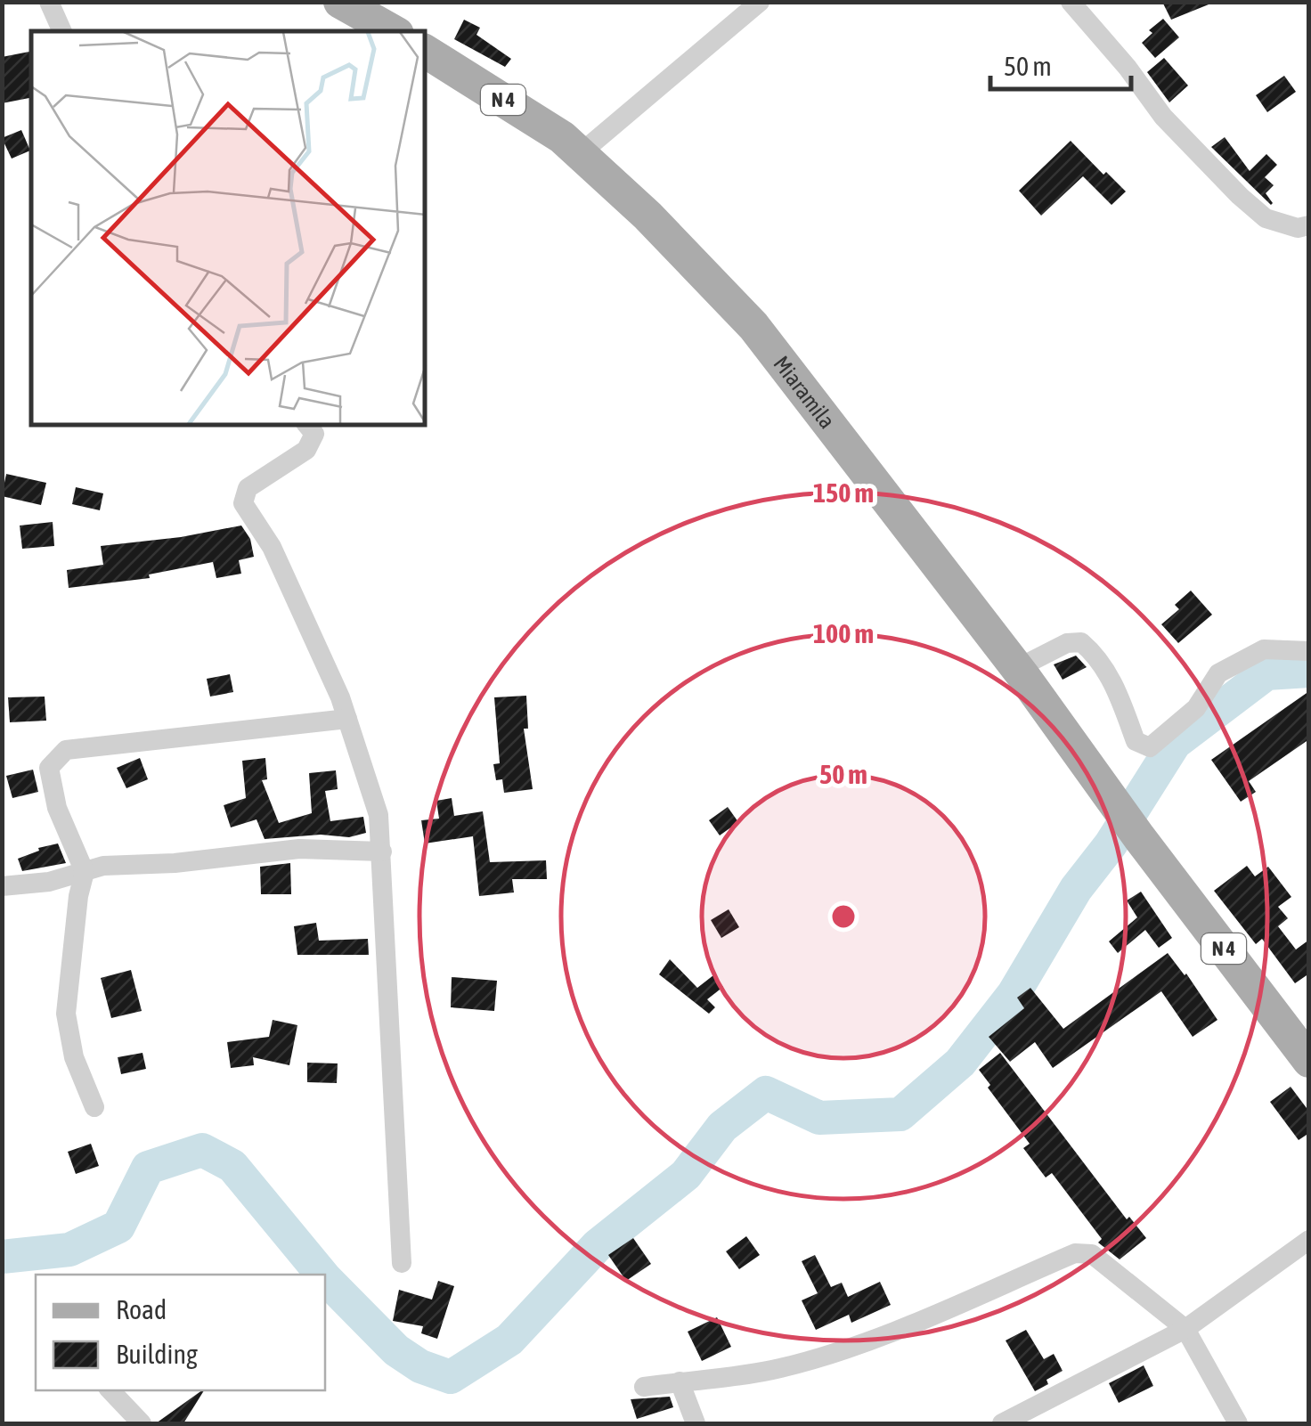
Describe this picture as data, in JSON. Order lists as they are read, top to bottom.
{
  "streets": {
    "main road": ["N 4", "Miaramila"]
  },
  "legend": ["Road", "Building"],
  "scale_bar": "50 m",
  "rings": ["150 m", "100 m", "50 m"]
}
